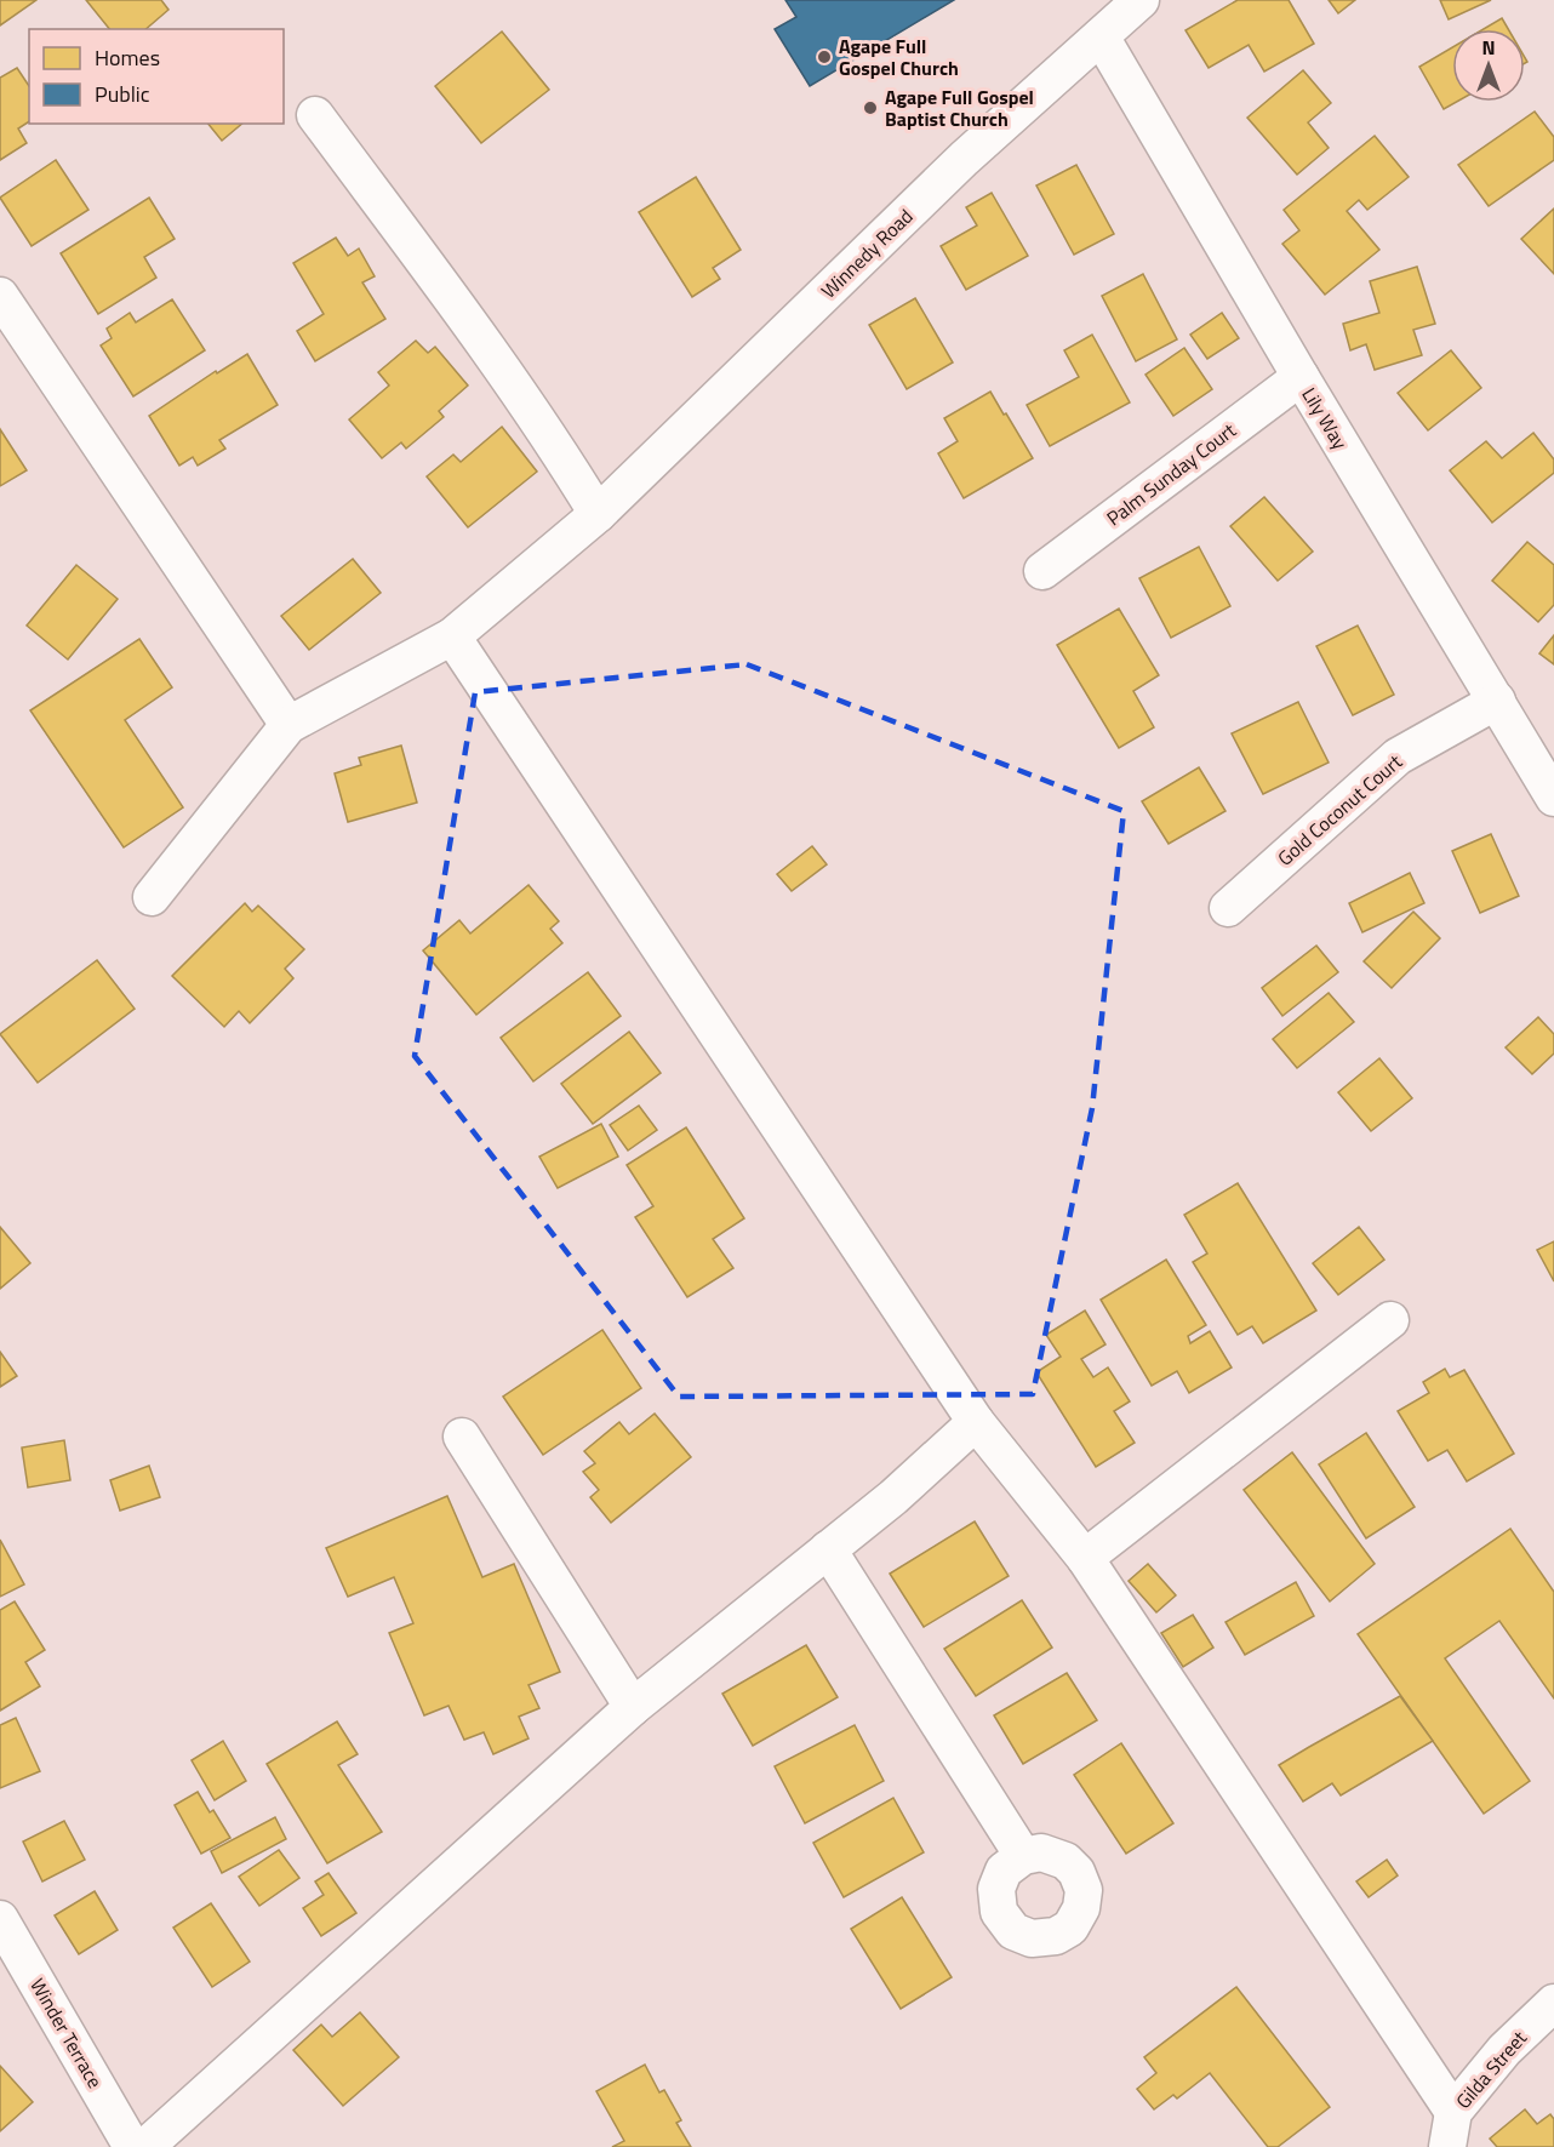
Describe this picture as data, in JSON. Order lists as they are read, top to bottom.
{
  "streets": {
    "street": [
      "Winnedy Road",
      "Lily Way",
      "Palm Sunday Court",
      "Gold Coconut Court",
      "Winder Terrace",
      "Gilda Street"
    ]
  },
  "crossings": [
    ["Winnedy Road", "Lily Way"],
    ["Lily Way", "Palm Sunday Court"],
    ["Lily Way", "Gold Coconut Court"]
  ],
  "places": ["Agape Full Gospel Church", "Agape Full Gospel Baptist Church"],
  "legend": ["Homes", "Public"],
  "north": "top"
}
